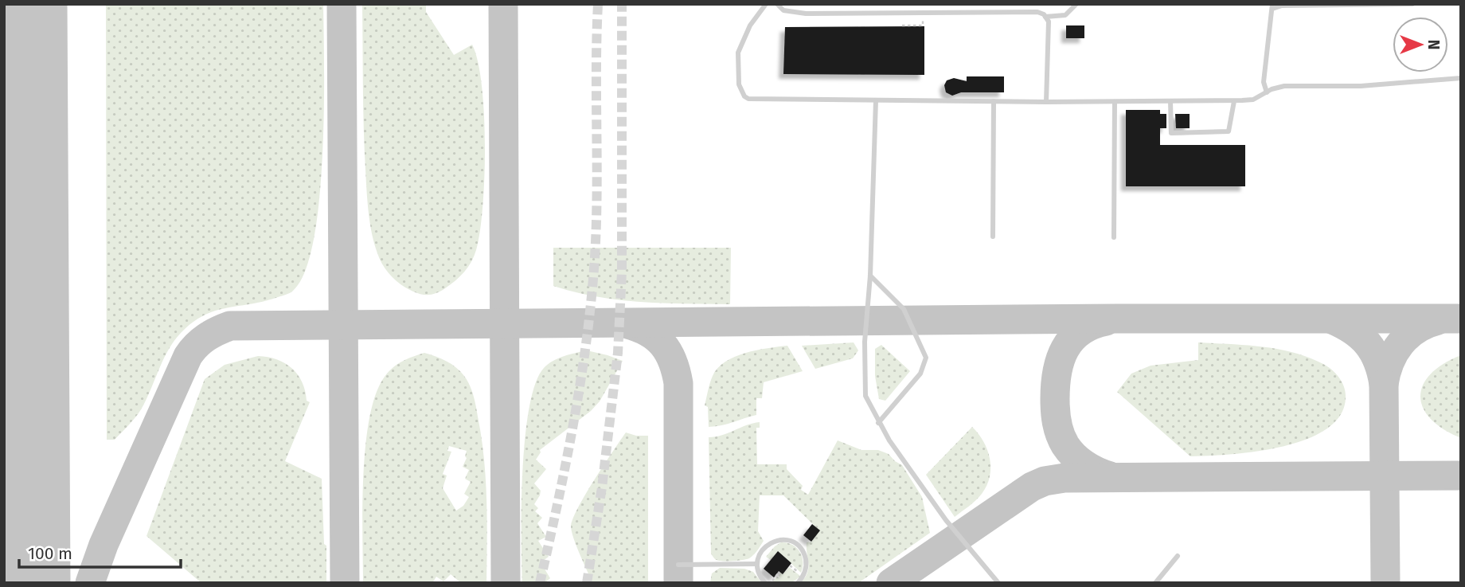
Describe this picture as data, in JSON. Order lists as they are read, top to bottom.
{
  "scale_bar": "100 m",
  "north": "right"
}
